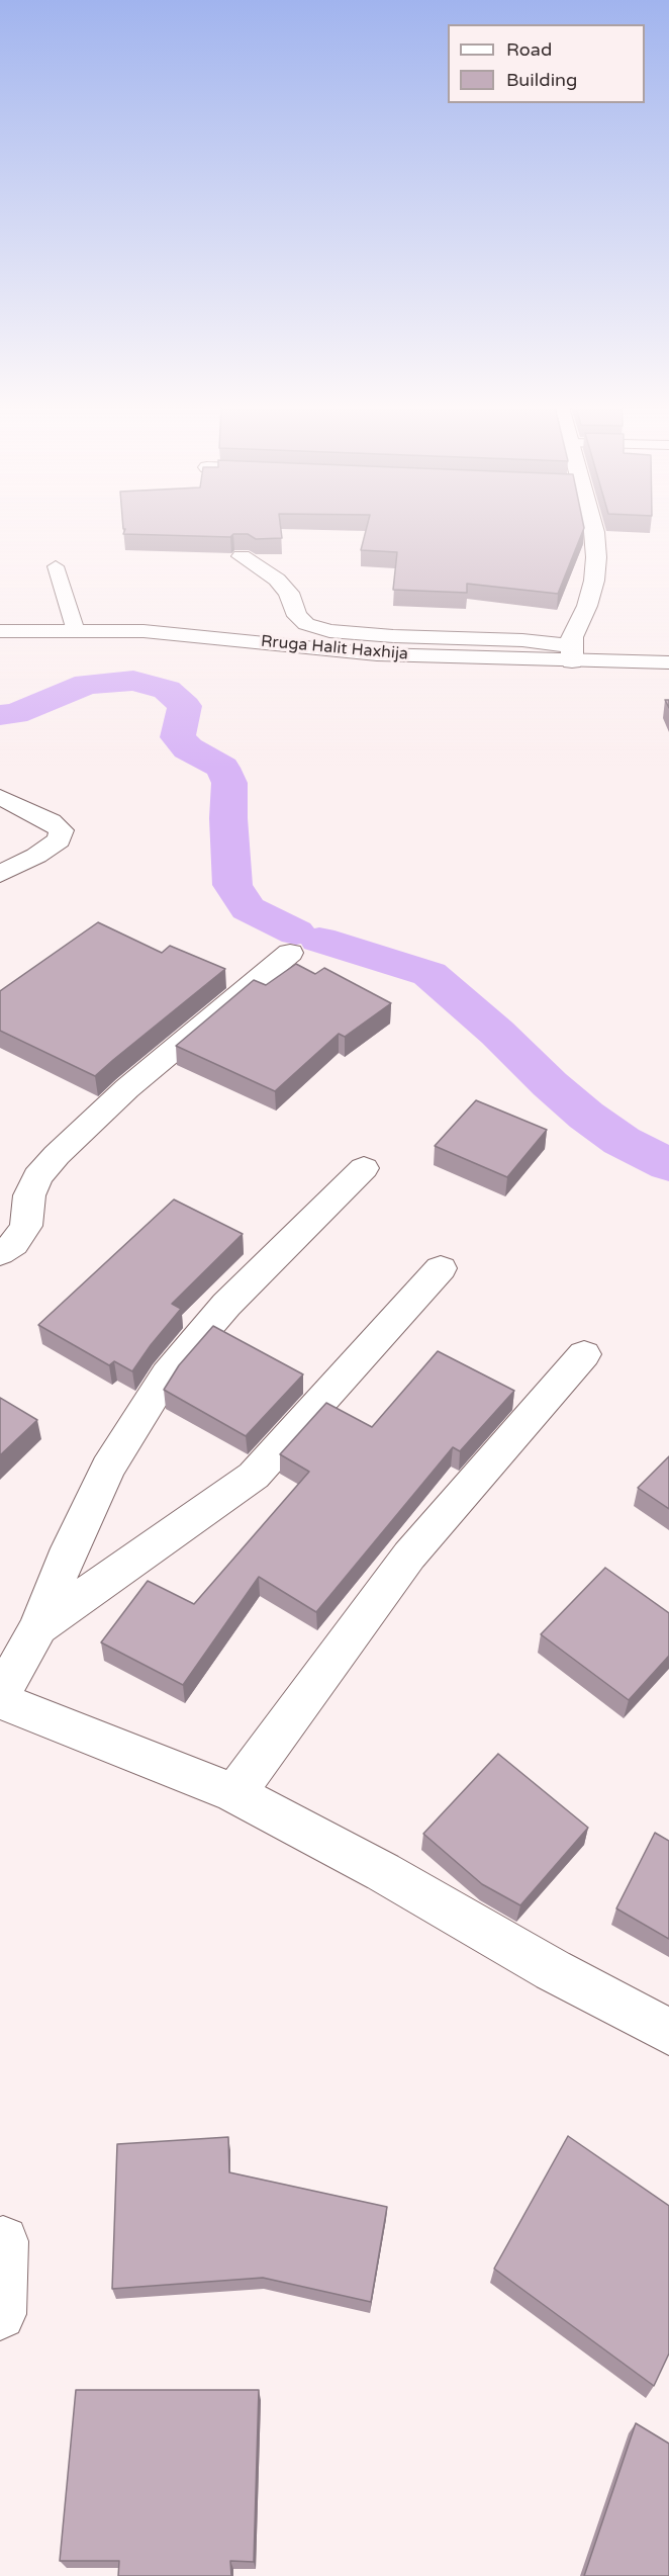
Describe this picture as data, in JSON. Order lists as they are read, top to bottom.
{
  "streets": {
    "street": ["Rruga Halit Haxhija"]
  },
  "legend": ["Road", "Building"]
}
